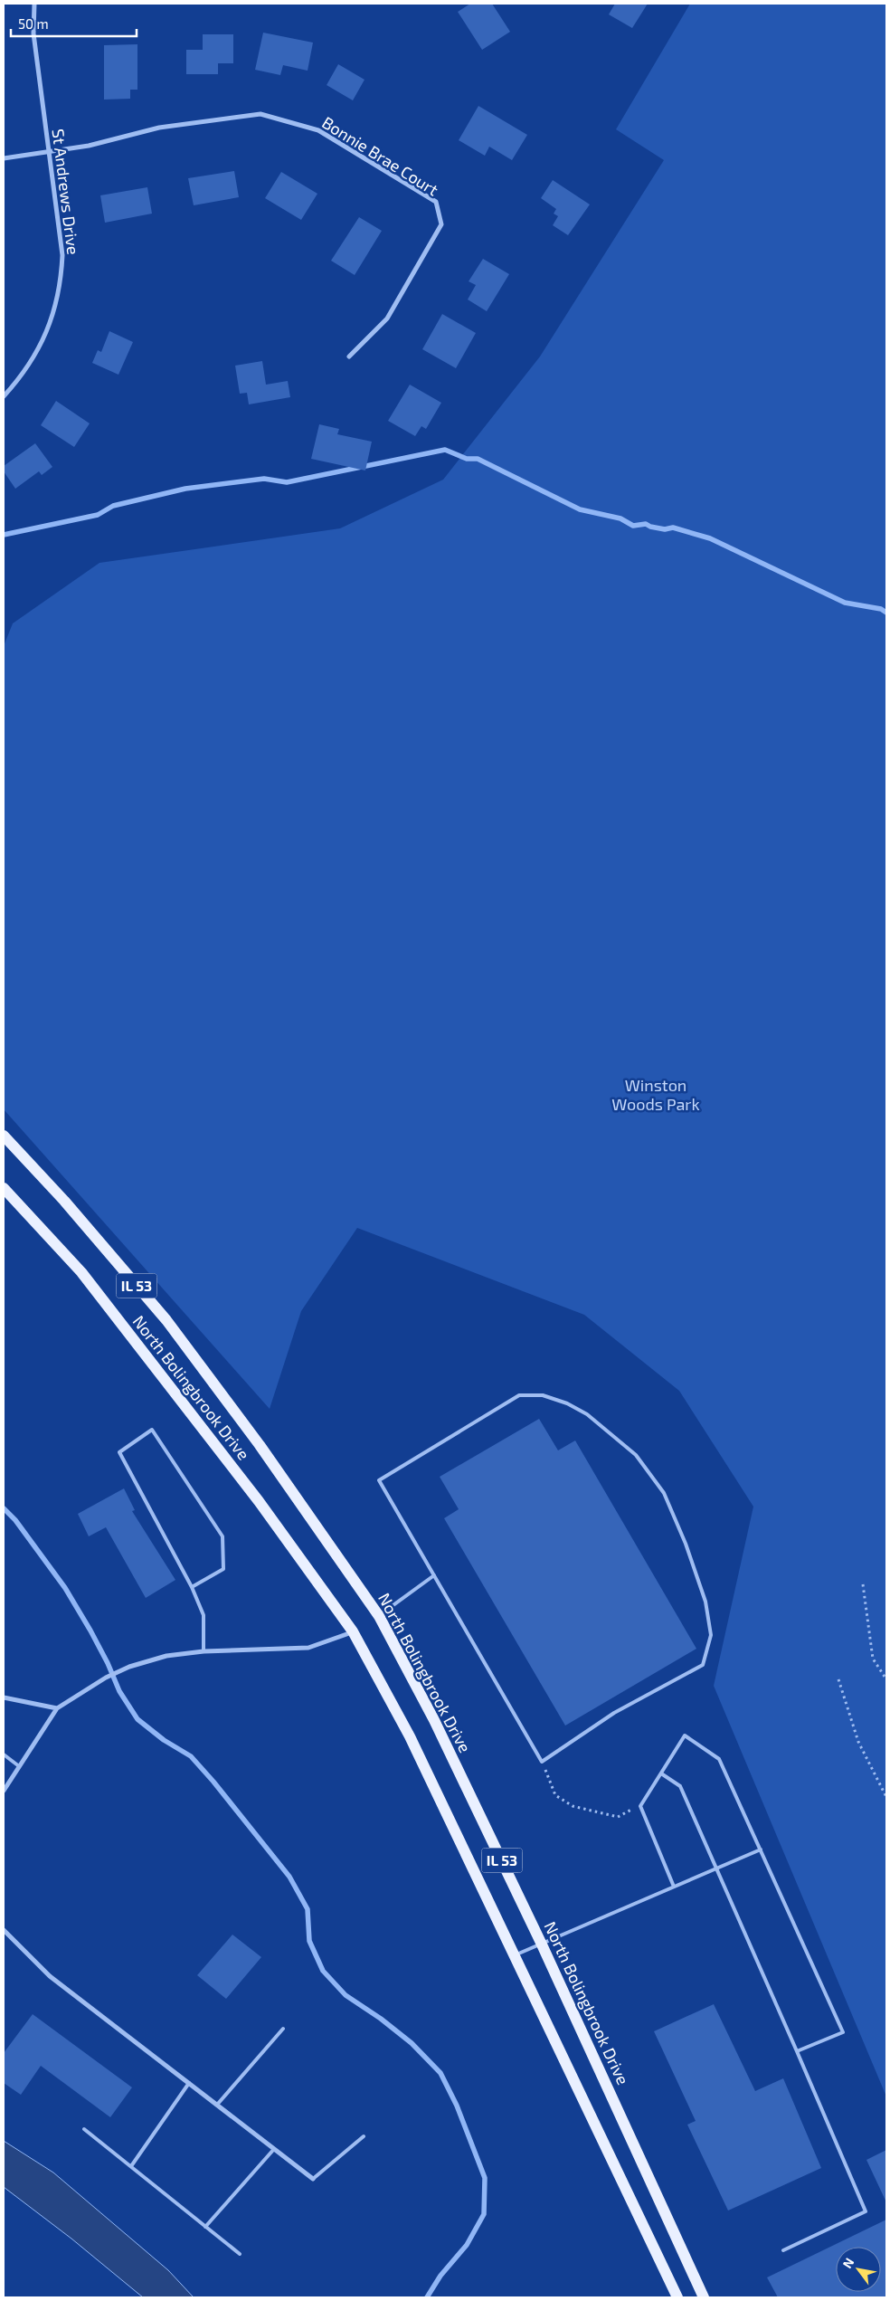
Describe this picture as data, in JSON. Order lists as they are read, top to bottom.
{
  "streets": {
    "main road": ["IL 53", "North Bolingbrook Drive"],
    "street": ["Bonnie Brae Court", "St Andrews Drive"]
  },
  "crossings": [
    ["Bonnie Brae Court", "St Andrews Drive"]
  ],
  "parks": ["Winston Woods Park"],
  "scale_bar": "50 m",
  "north": "top left"
}
